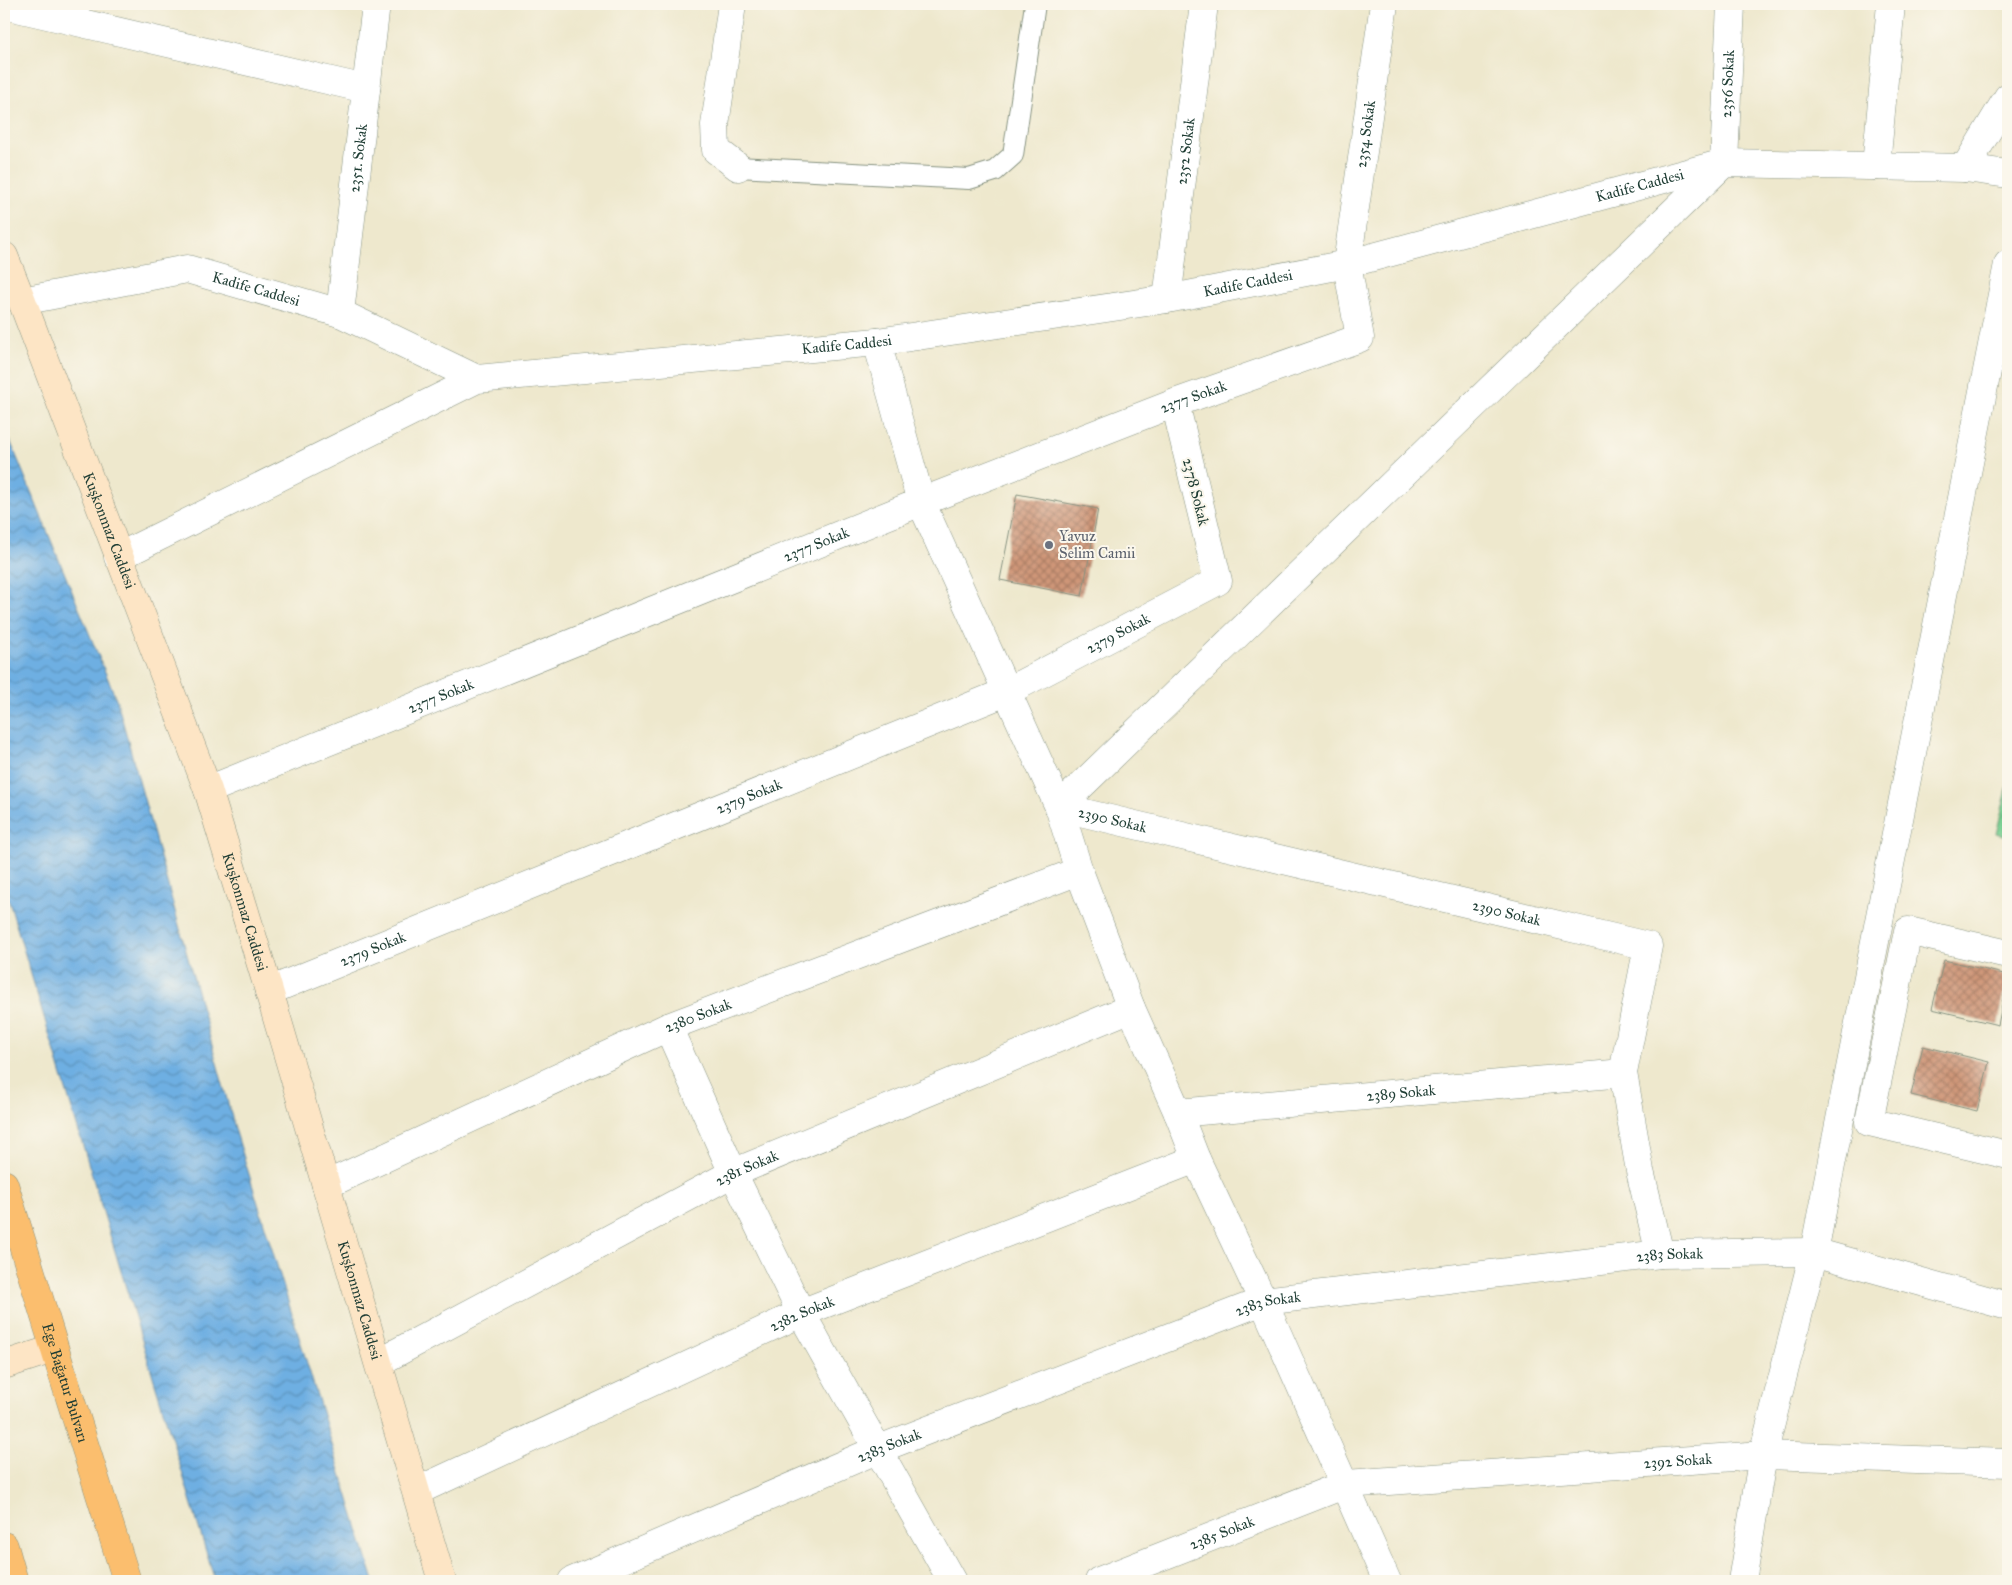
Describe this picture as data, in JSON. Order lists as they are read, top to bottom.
{
  "streets": {
    "main road": ["Ege Bağatur Bulvarı"],
    "street": [
      "2356 Sokak",
      "2354 Sokak",
      "2352 Sokak",
      "2351. Sokak",
      "Kadife Caddesi",
      "2377 Sokak",
      "2378 Sokak",
      "Kuşkonmaz Caddesi",
      "2379 Sokak",
      "2390 Sokak",
      "2380 Sokak",
      "2389 Sokak",
      "2381 Sokak",
      "2383 Sokak",
      "2382 Sokak",
      "2392 Sokak",
      "2385 Sokak"
    ]
  },
  "crossings": [
    ["2356 Sokak", "Kadife Caddesi"],
    ["2354 Sokak", "Kadife Caddesi"],
    ["2354 Sokak", "2377 Sokak"],
    ["2352 Sokak", "Kadife Caddesi"],
    ["2351. Sokak", "Kadife Caddesi"],
    ["Kadife Caddesi", "2377 Sokak"],
    ["Kadife Caddesi", "Kuşkonmaz Caddesi"],
    ["2377 Sokak", "2378 Sokak"],
    ["2377 Sokak", "Kuşkonmaz Caddesi"],
    ["2378 Sokak", "2379 Sokak"],
    ["Kuşkonmaz Caddesi", "2379 Sokak"],
    ["Kuşkonmaz Caddesi", "2380 Sokak"],
    ["Kuşkonmaz Caddesi", "2381 Sokak"],
    ["Kuşkonmaz Caddesi", "2382 Sokak"],
    ["2390 Sokak", "2389 Sokak"],
    ["2390 Sokak", "2383 Sokak"],
    ["2392 Sokak", "2385 Sokak"]
  ],
  "places": ["Yavuz Selim Camii"]
}
